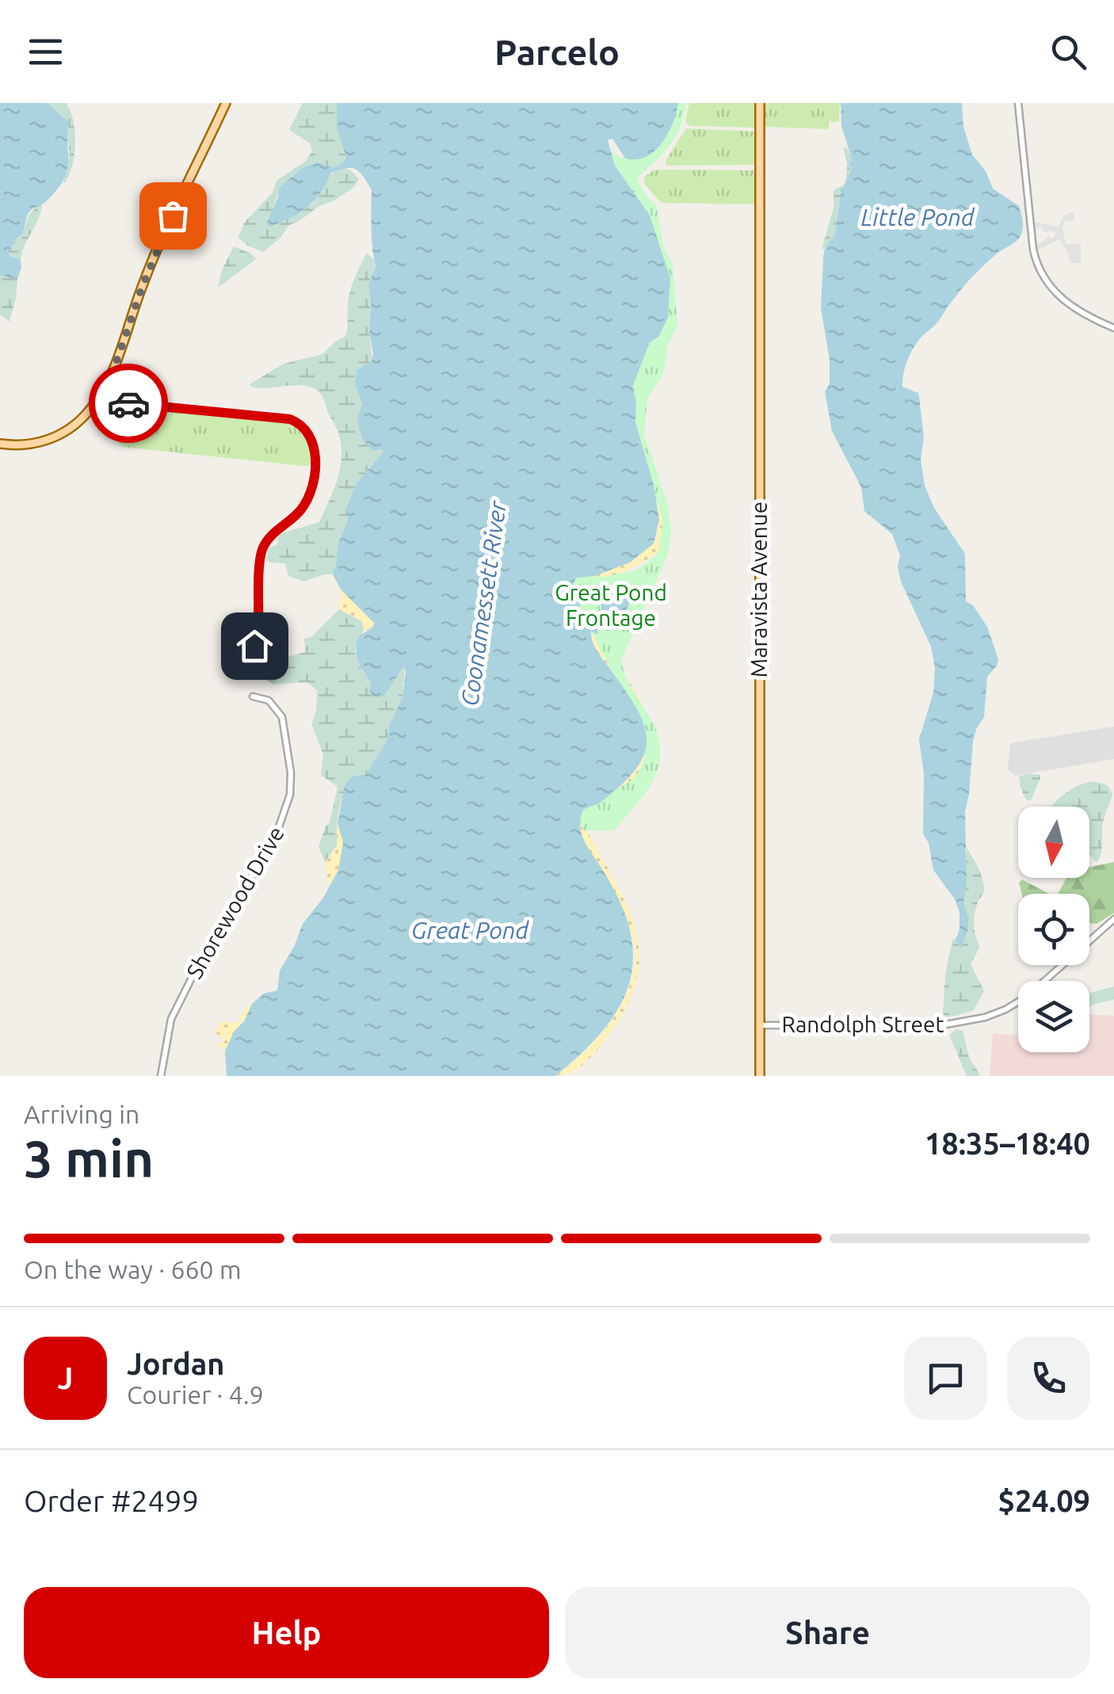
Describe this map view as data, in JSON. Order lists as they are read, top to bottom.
{
  "streets": {
    "main road": ["Maravista Avenue"],
    "street": ["Shorewood Drive", "Randolph Street"]
  },
  "crossings": [
    ["Maravista Avenue", "Randolph Street"]
  ],
  "water": ["Little Pond", "Coonamessett River", "Great Pond"],
  "parks": ["Great Pond Frontage"],
  "north": "bottom",
  "page": {
    "header": "Parcelo",
    "heading": ["3 min", "Arriving in", "18:35–18:40"],
    "panel": [
      "Jordan",
      "Courier · 4.9",
      "Order #2499",
      "$24.09"
    ],
    "bar": "On the way · 660 m",
    "round": "J",
    "buttons": ["Help", "Share"]
  }
}
